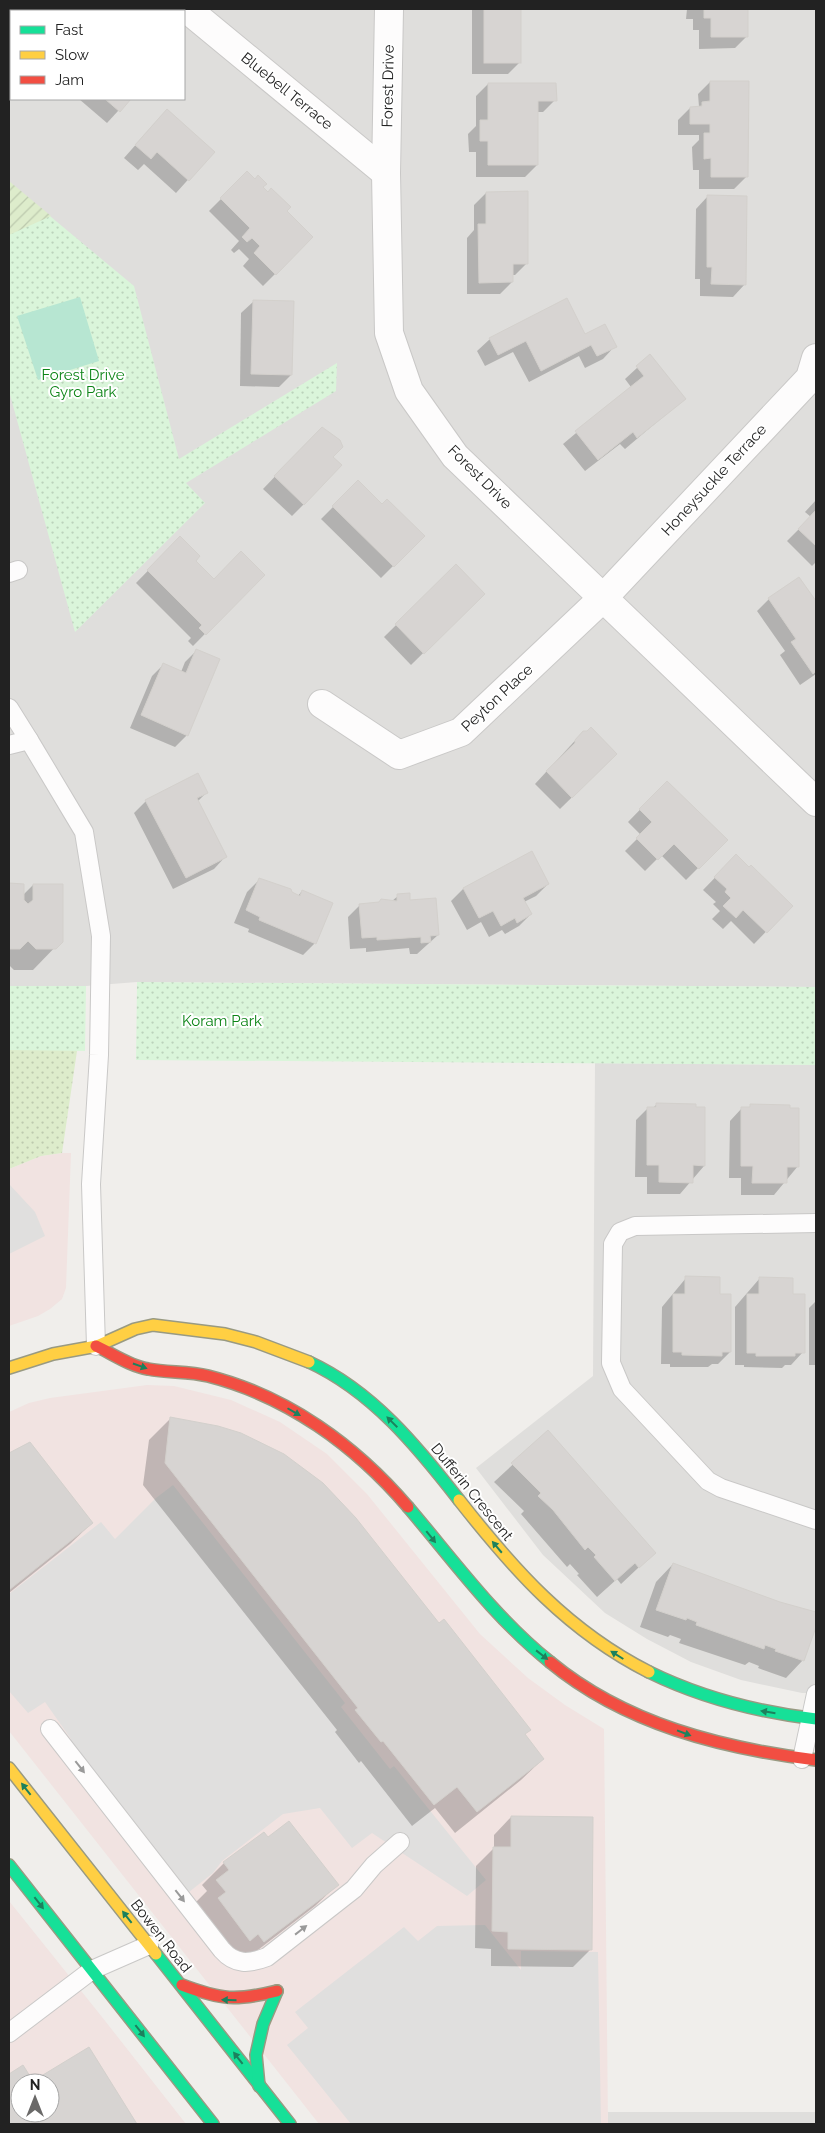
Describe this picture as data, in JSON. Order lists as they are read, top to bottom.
{
  "streets": {
    "street": [
      "Forest Drive",
      "Bluebell Terrace",
      "Honeysuckle Terrace",
      "Peyton Place",
      "Dufferin Crescent",
      "Bowen Road"
    ]
  },
  "crossings": [
    ["Forest Drive", "Bluebell Terrace"],
    ["Forest Drive", "Honeysuckle Terrace"],
    ["Forest Drive", "Peyton Place"],
    ["Honeysuckle Terrace", "Peyton Place"]
  ],
  "parks": ["Forest Drive Gyro Park", "Koram Park"],
  "legend": ["Fast", "Slow", "Jam"],
  "north": "top"
}
